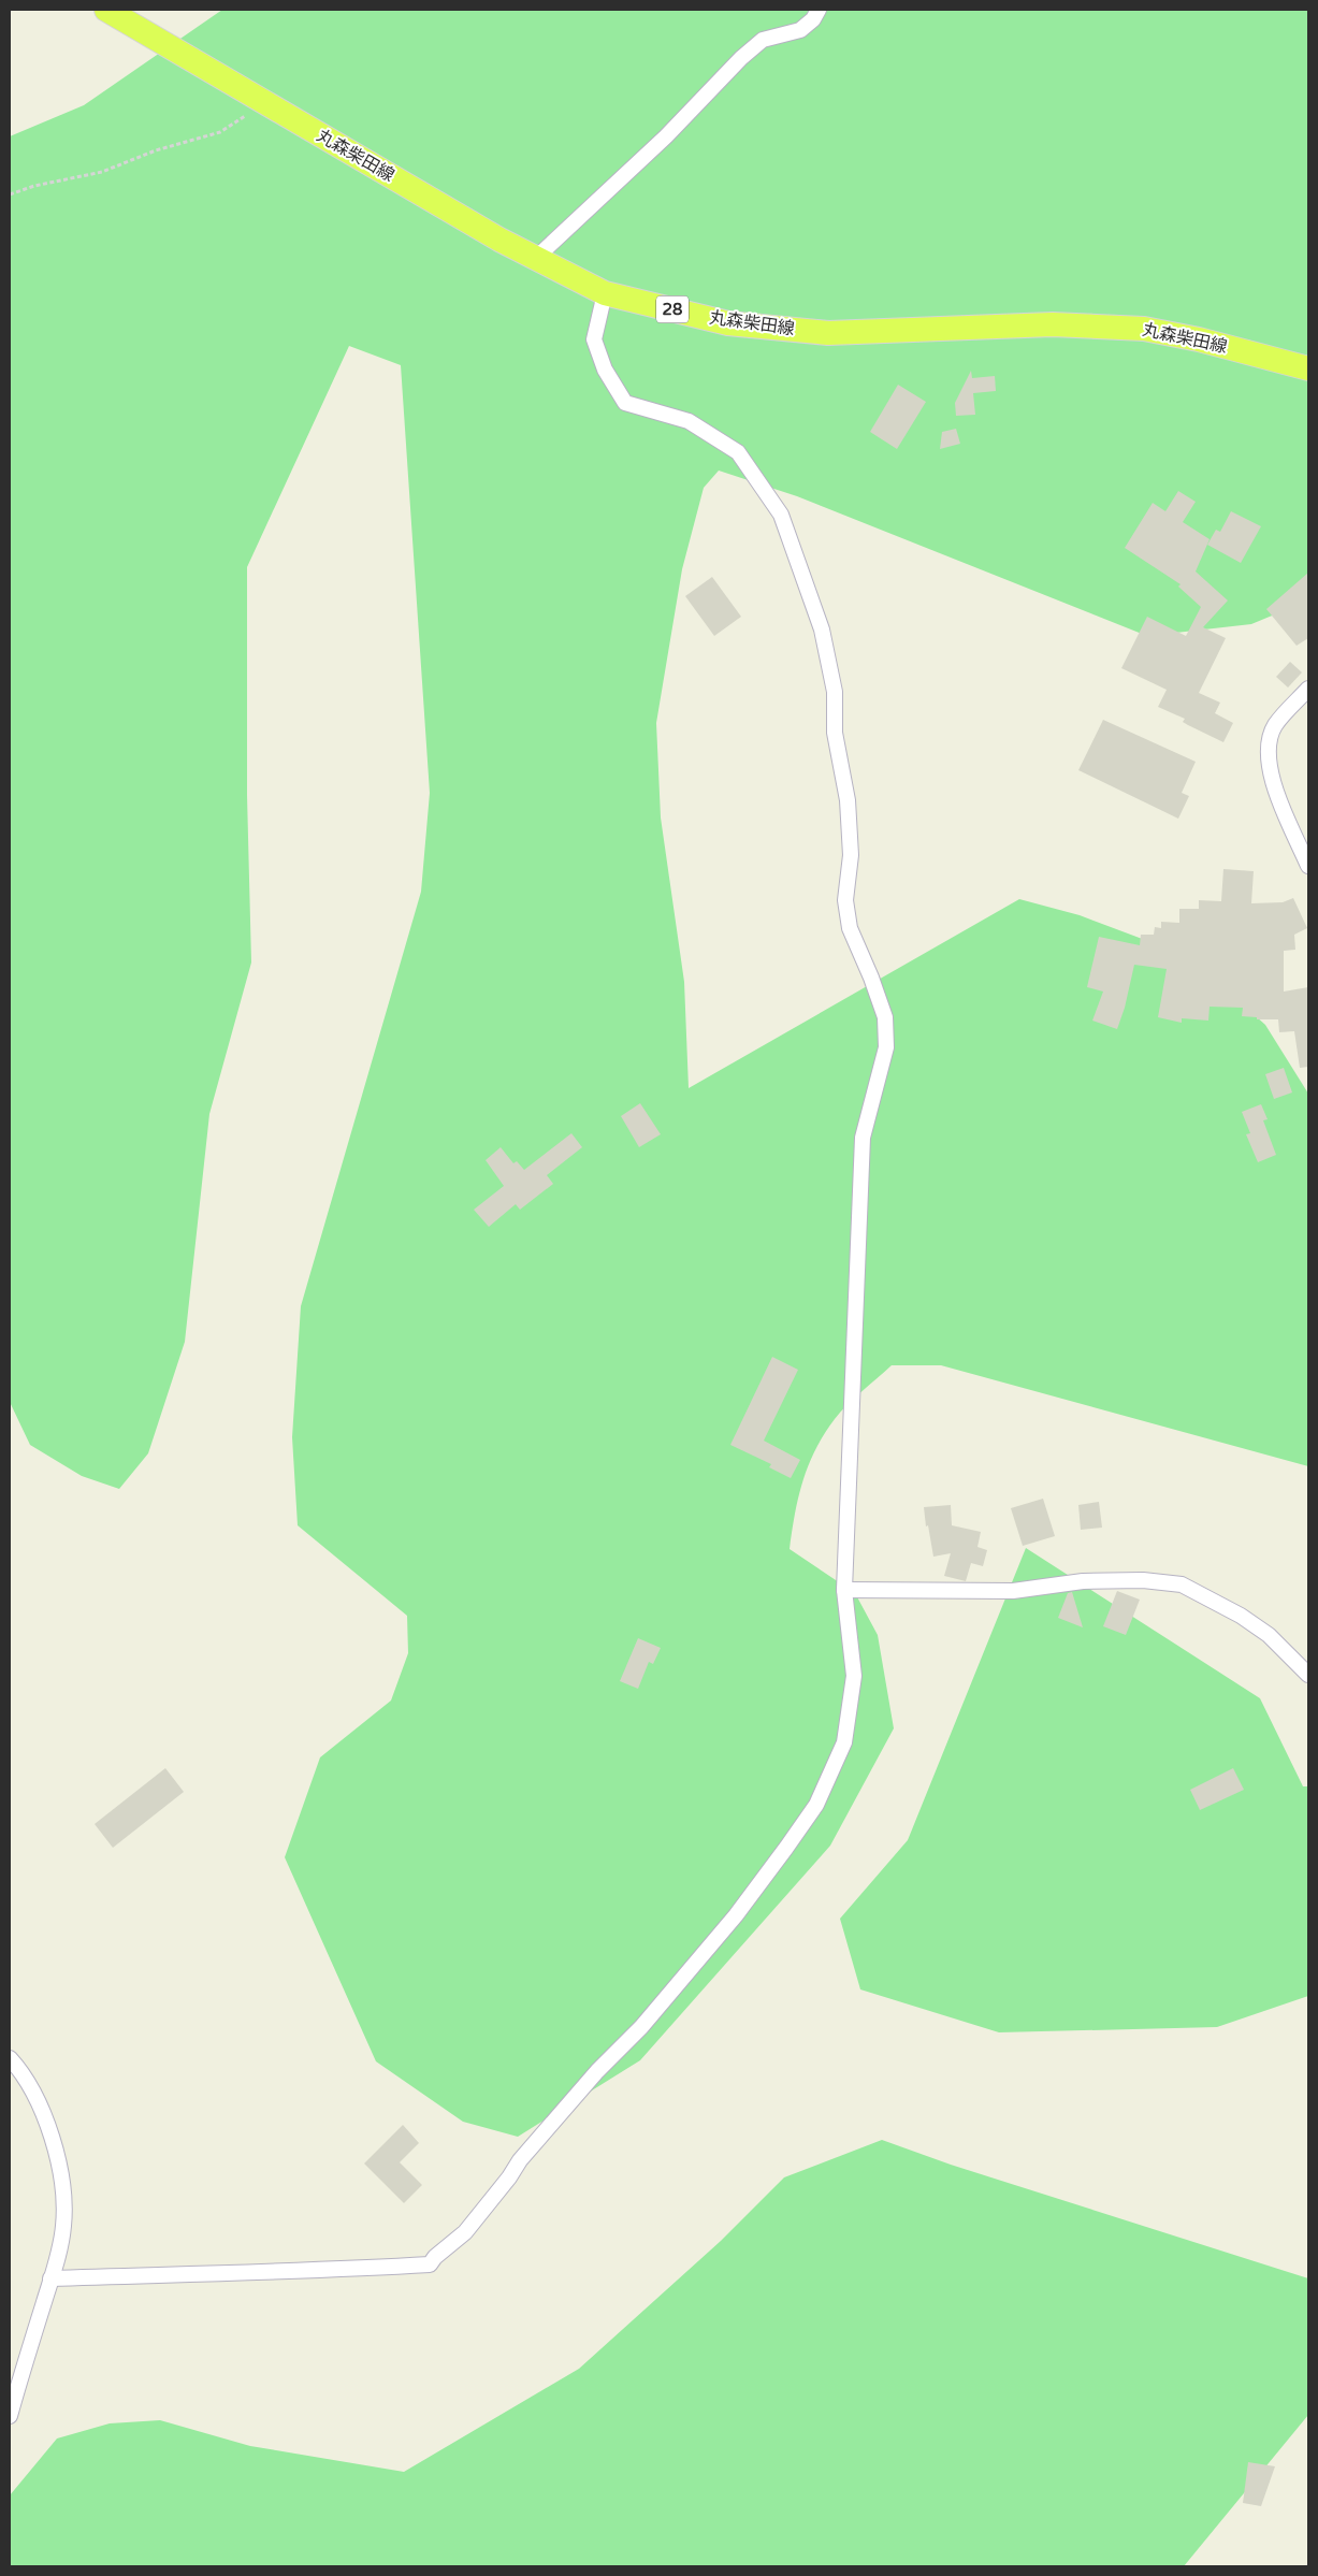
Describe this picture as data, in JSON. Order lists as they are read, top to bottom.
{
  "streets": {
    "main road": ["丸森柴田線", "28"]
  }
}
